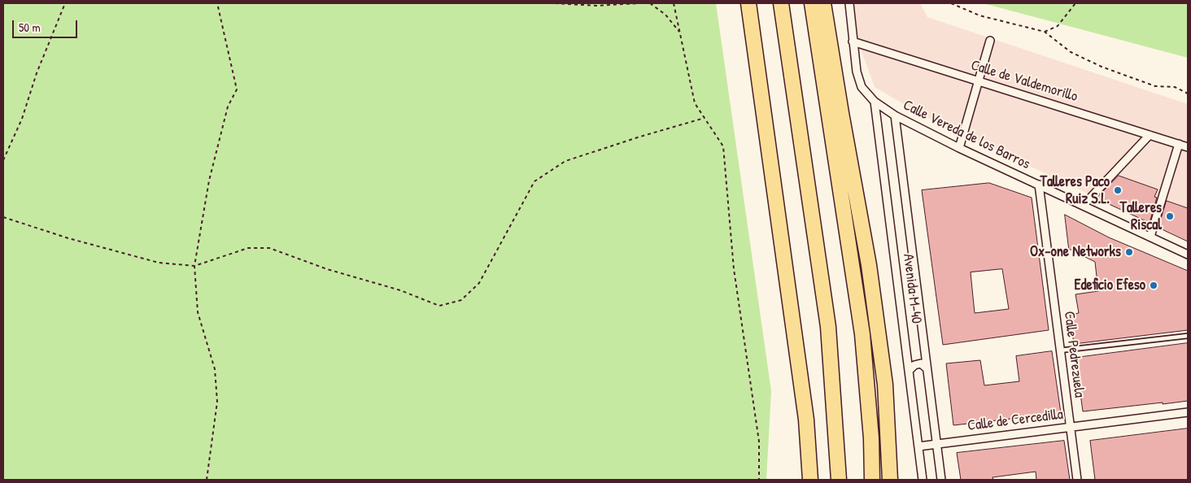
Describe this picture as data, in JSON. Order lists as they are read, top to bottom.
{
  "streets": {
    "street": [
      "Calle de Valdemorillo",
      "Calle Vereda de los Barros",
      "Avenida M-40",
      "Calle Pedrezuela",
      "Calle de Cercedilla"
    ]
  },
  "crossings": [
    ["Calle de Valdemorillo", "Calle Vereda de los Barros"],
    ["Calle Vereda de los Barros", "Avenida M-40"],
    ["Calle Vereda de los Barros", "Calle Pedrezuela"],
    ["Avenida M-40", "Calle de Cercedilla"],
    ["Calle Pedrezuela", "Calle de Cercedilla"]
  ],
  "places": [
    "Talleres Paco Ruiz S.L.",
    "Talleres Riscal",
    "Ox-one Networks",
    "Edeficio Efeso"
  ],
  "scale_bar": "50 m"
}
